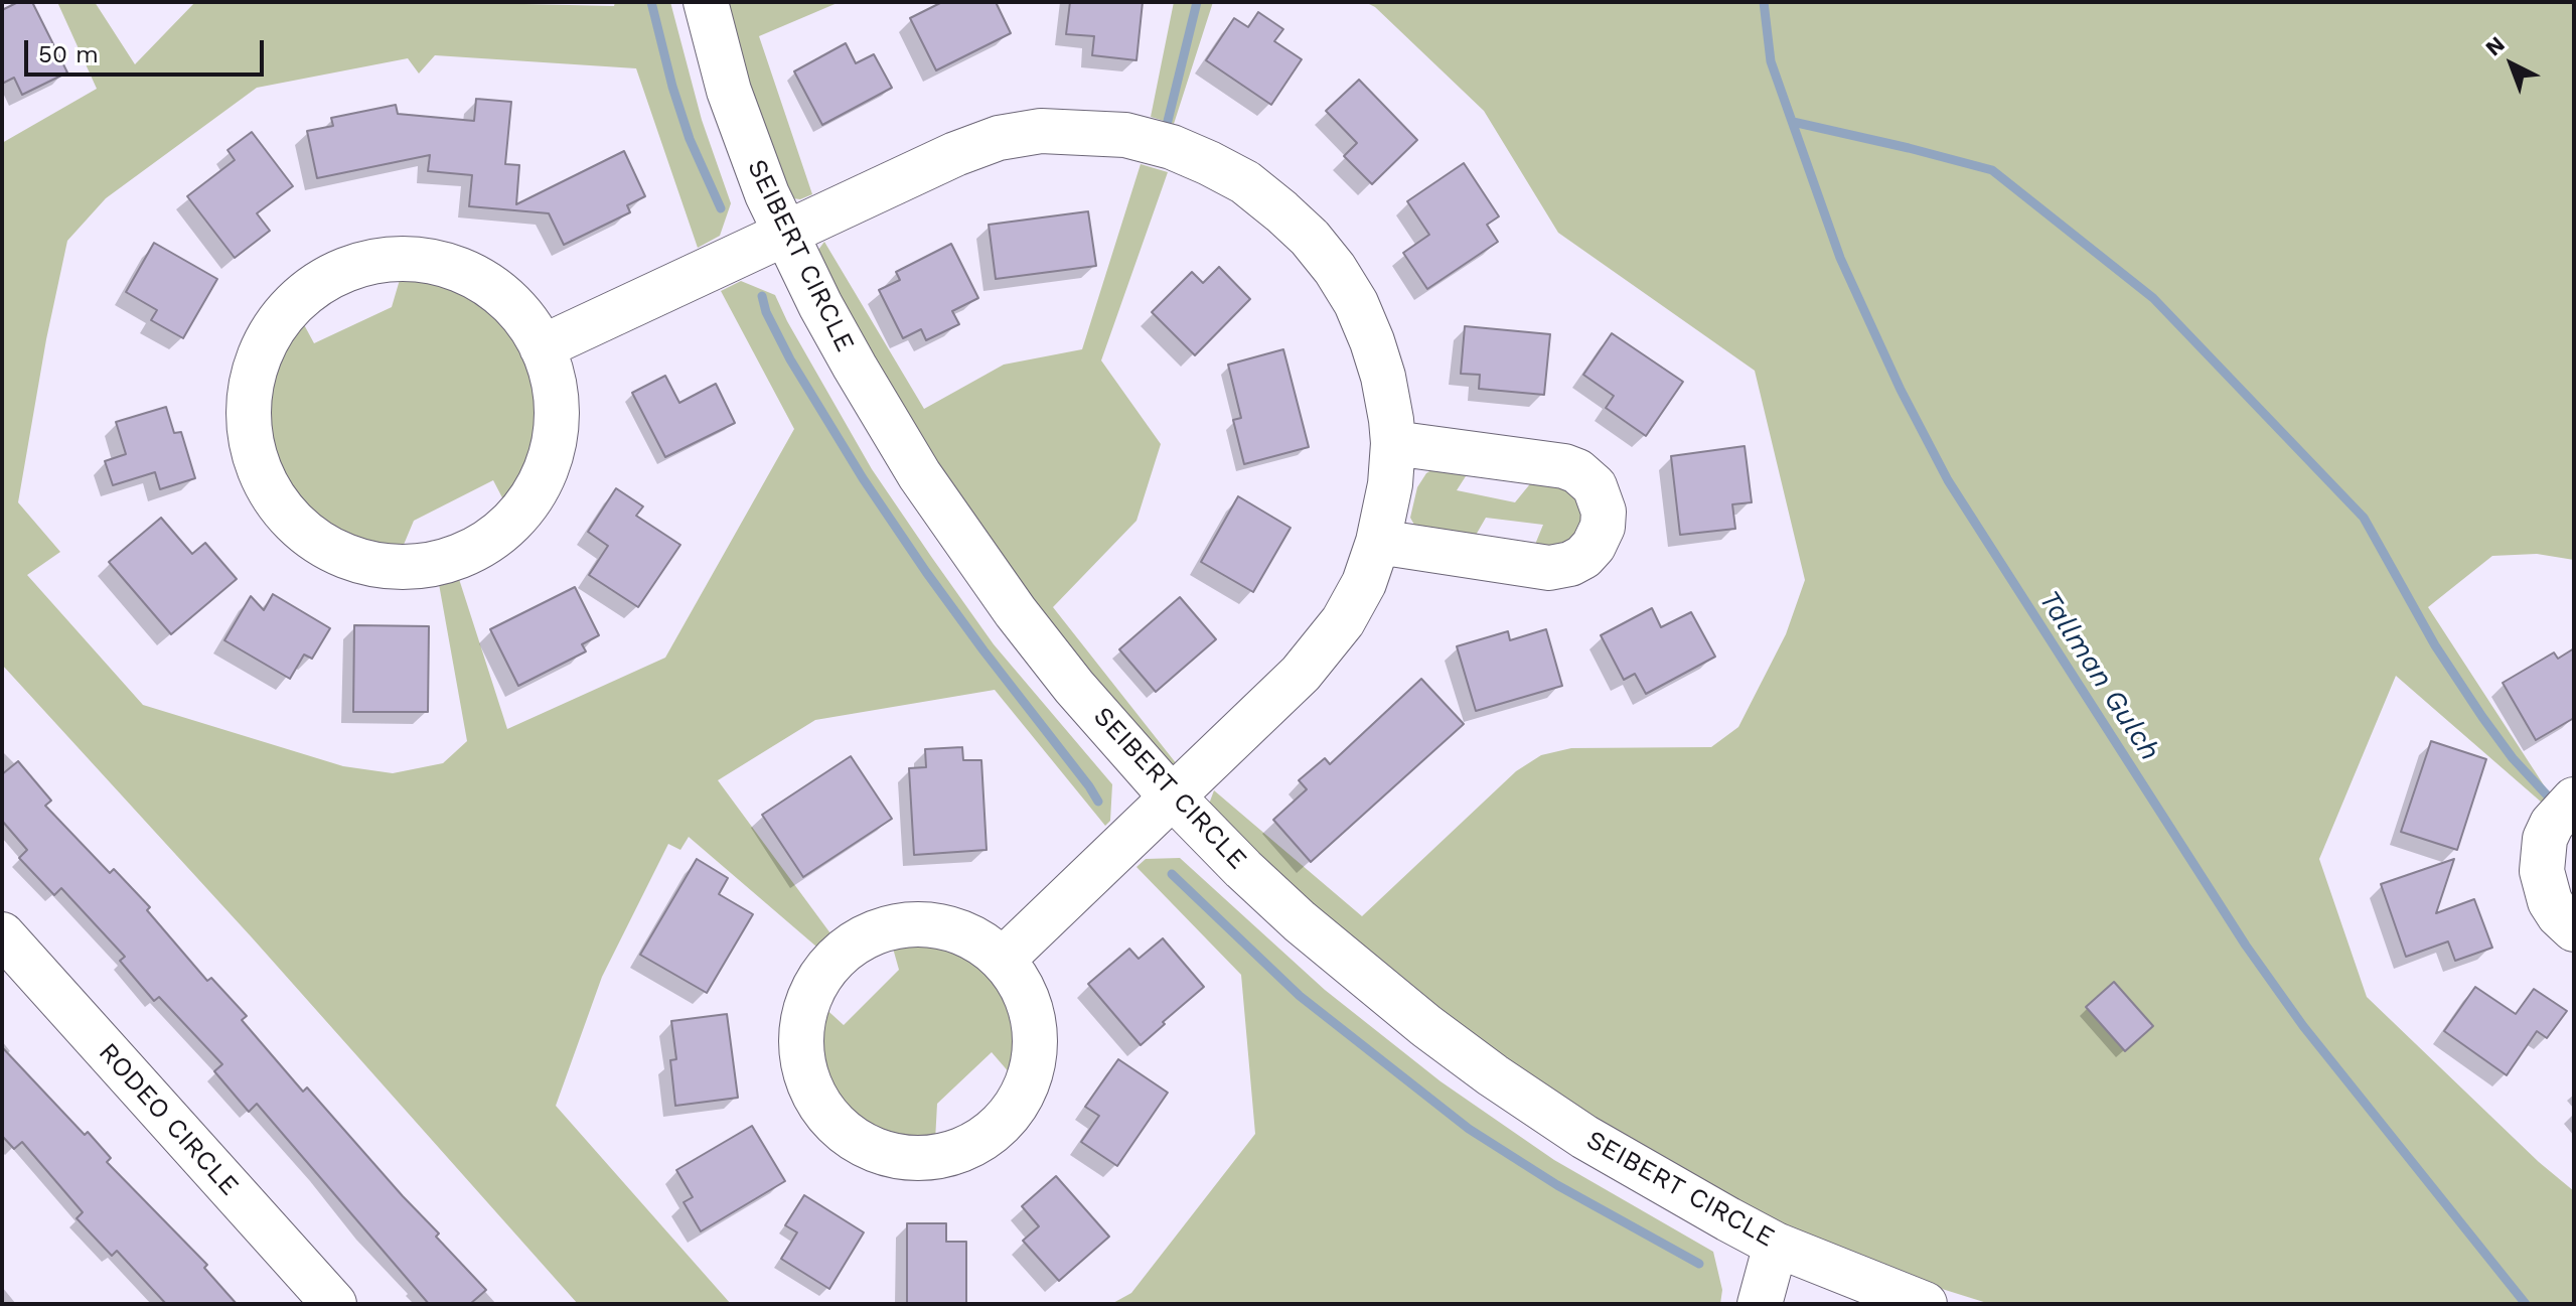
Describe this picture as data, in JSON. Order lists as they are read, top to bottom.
{
  "streets": {
    "street": ["SEIBERT CIRCLE", "RODEO CIRCLE"]
  },
  "water": ["Tallman Gulch"],
  "scale_bar": "50 m",
  "north": "top left"
}
